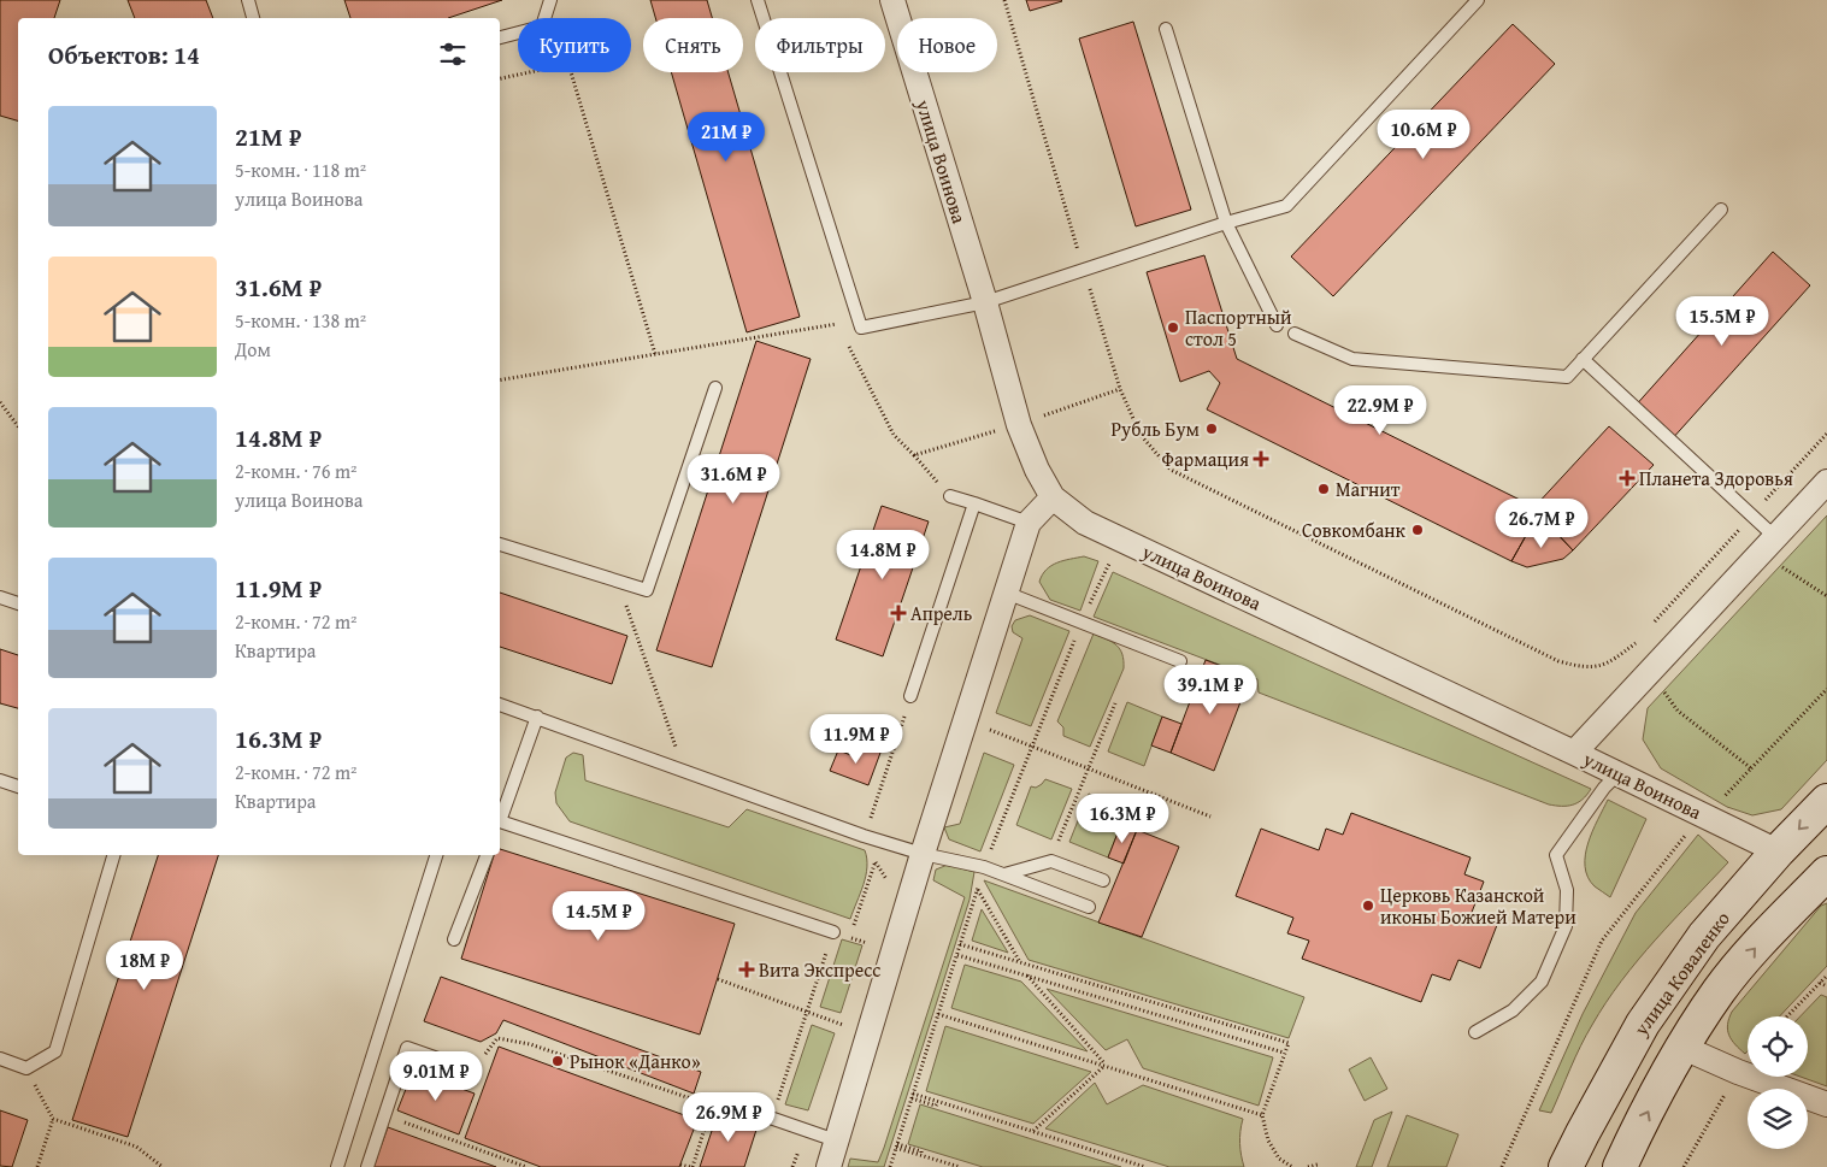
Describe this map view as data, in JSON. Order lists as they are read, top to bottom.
{
  "streets": {
    "main road": ["улица Воинова", "улица Коваленко"]
  },
  "crossings": [
    ["улица Воинова", "улица Коваленко"]
  ],
  "places": {
    "other": [
      "Паспортный стол 5",
      "Рубль Бум",
      "Магнит",
      "Совкомбанк",
      "Церковь Казанской иконы Божией Матери",
      "Рынок «Данко»"
    ],
    "health": [
      "Фармация",
      "Планета Здоровья",
      "Апрель",
      "Вита Экспресс"
    ]
  },
  "page": {
    "chip": [
      "Купить",
      "Снять",
      "Фильтры",
      "Новое"
    ],
    "heading": "Объектов: 14",
    "list": [
      {
        "name": "21M ₽",
        "note": "5-комн. · 118 m² · улица Воинова"
      },
      {
        "name": "31.6M ₽",
        "note": "5-комн. · 138 m² · Дом"
      },
      {
        "name": "14.8M ₽",
        "note": "2-комн. · 76 m² · улица Воинова"
      },
      {
        "name": "11.9M ₽",
        "note": "2-комн. · 72 m² · Квартира"
      },
      {
        "name": "16.3M ₽",
        "note": "2-комн. · 72 m² · Квартира"
      }
    ],
    "price": [
      "10.6M ₽",
      "21M ₽",
      "15.5M ₽",
      "22.9M ₽",
      "31.6M ₽",
      "26.7M ₽",
      "14.8M ₽",
      "39.1M ₽",
      "11.9M ₽",
      "16.3M ₽",
      "14.5M ₽",
      "18M ₽",
      "9.01M ₽",
      "26.9M ₽"
    ]
  }
}
